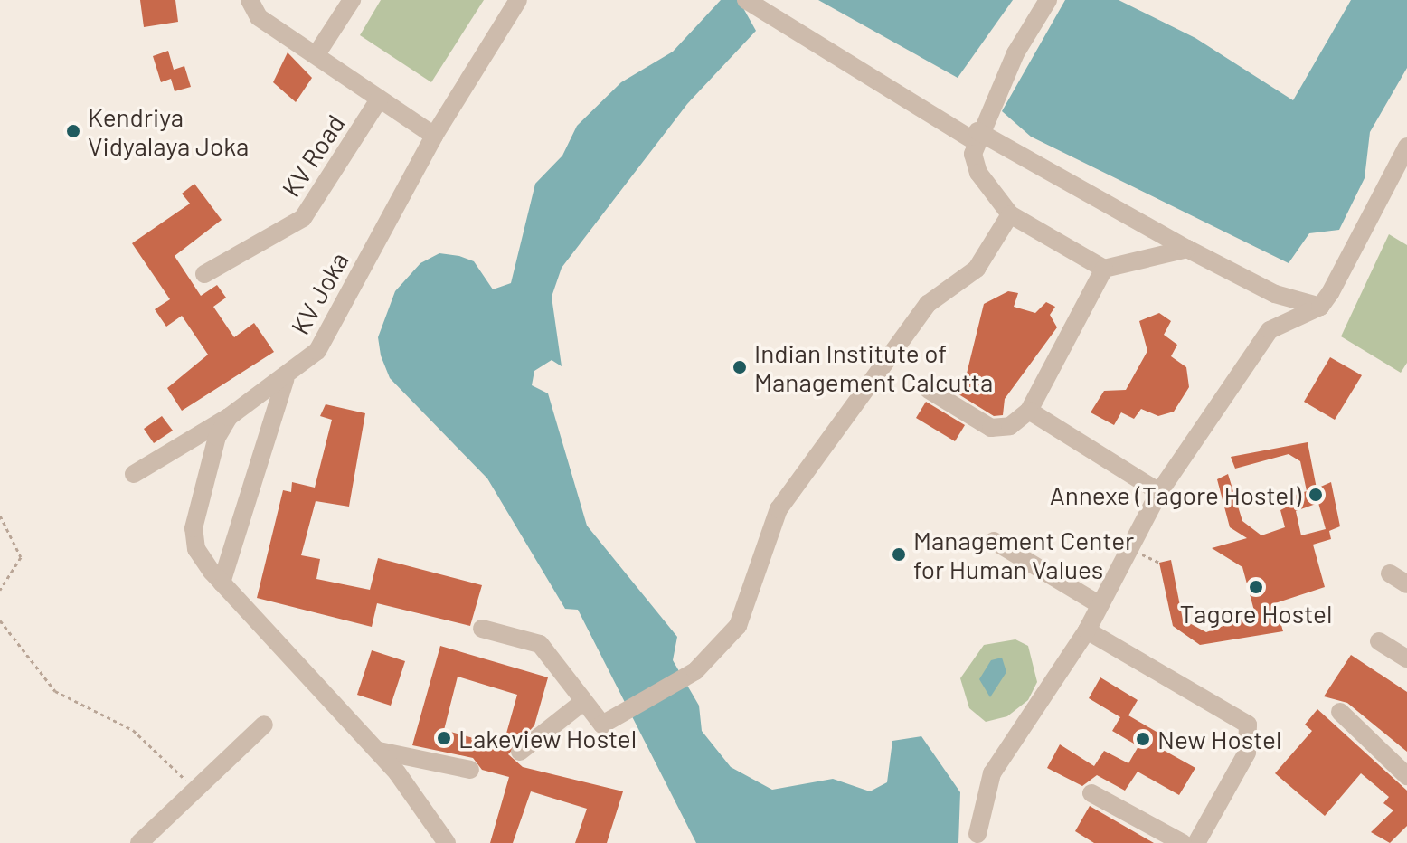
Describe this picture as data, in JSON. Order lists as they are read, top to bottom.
{
  "streets": {
    "street": ["KV Road", "KV Joka"]
  },
  "places": [
    "Kendriya Vidyalaya Joka",
    "Indian Institute of Management Calcutta",
    "Annexe (Tagore Hostel)",
    "Management Center for Human Values",
    "Tagore Hostel",
    "Lakeview Hostel",
    "New Hostel"
  ]
}
